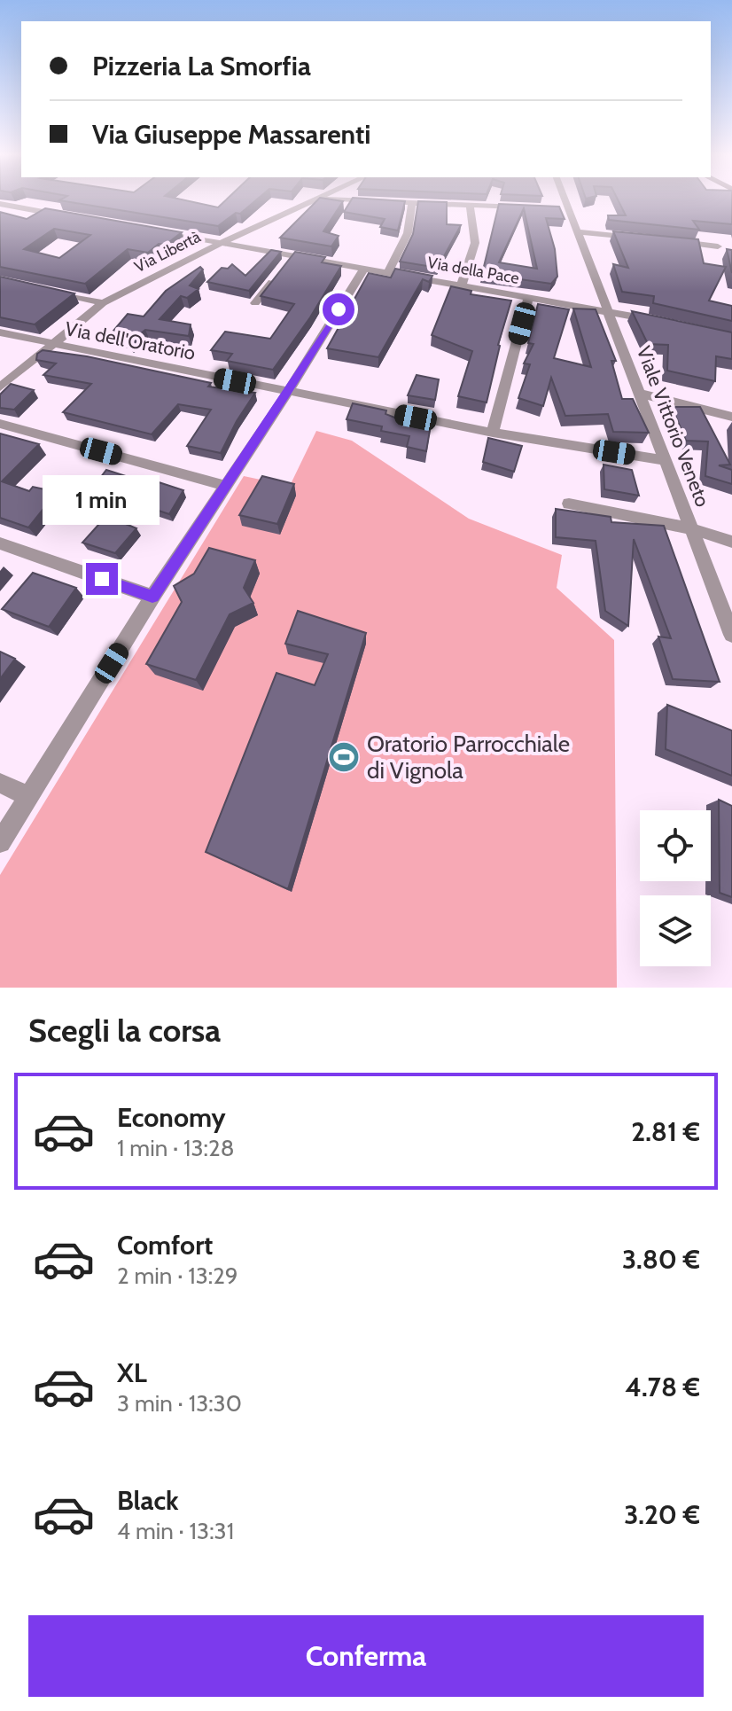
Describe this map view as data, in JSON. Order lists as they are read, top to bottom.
{
  "streets": {
    "street": [
      "Via Libertà",
      "Via della Pace",
      "Via dell'Oratorio",
      "Viale Vittorio Veneto"
    ]
  },
  "crossings": [
    ["Via Libertà", "Via della Pace"],
    ["Via Libertà", "Via dell'Oratorio"],
    ["Via della Pace", "Viale Vittorio Veneto"],
    ["Via dell'Oratorio", "Viale Vittorio Veneto"]
  ],
  "places": {
    "sports": ["Oratorio Parrocchiale di Vignola"]
  },
  "page": {
    "banner": ["Pizzeria La Smorfia", "Via Giuseppe Massarenti"],
    "bubble": "1 min",
    "heading": "Scegli la corsa",
    "list": [
      {
        "name": "Economy",
        "note": "1 min · 13:28",
        "value": "2.81 €"
      },
      {
        "name": "Comfort",
        "note": "2 min · 13:29",
        "value": "3.80 €"
      },
      {
        "name": "XL",
        "note": "3 min · 13:30",
        "value": "4.78 €"
      },
      {
        "name": "Black",
        "note": "4 min · 13:31",
        "value": "3.20 €"
      }
    ],
    "buttons": "Conferma"
  }
}
